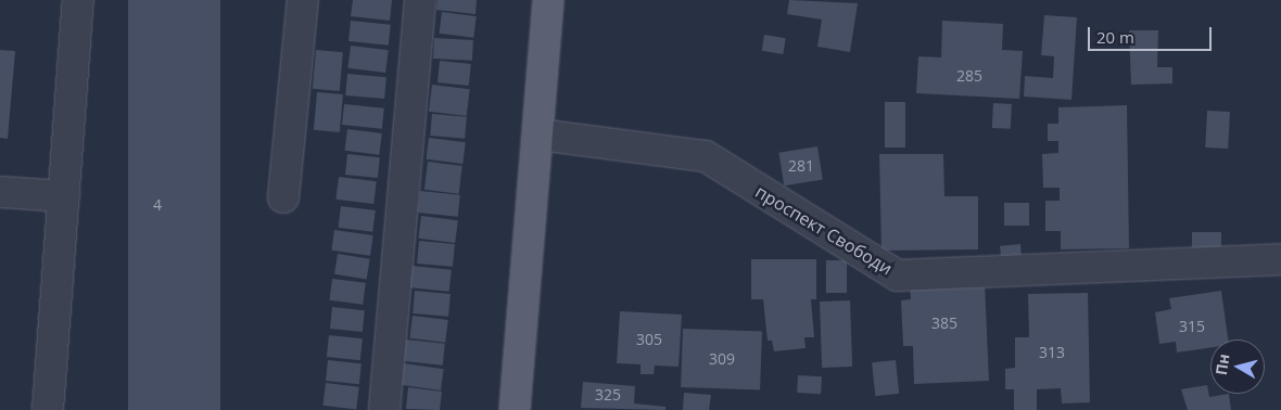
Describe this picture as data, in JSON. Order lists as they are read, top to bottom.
{
  "streets": {
    "street": ["проспект Свободи"]
  },
  "house_numbers": [
    "285",
    "281",
    "4",
    "385",
    "315",
    "305",
    "313",
    "309",
    "325"
  ],
  "scale_bar": "20 m",
  "north": "left"
}
